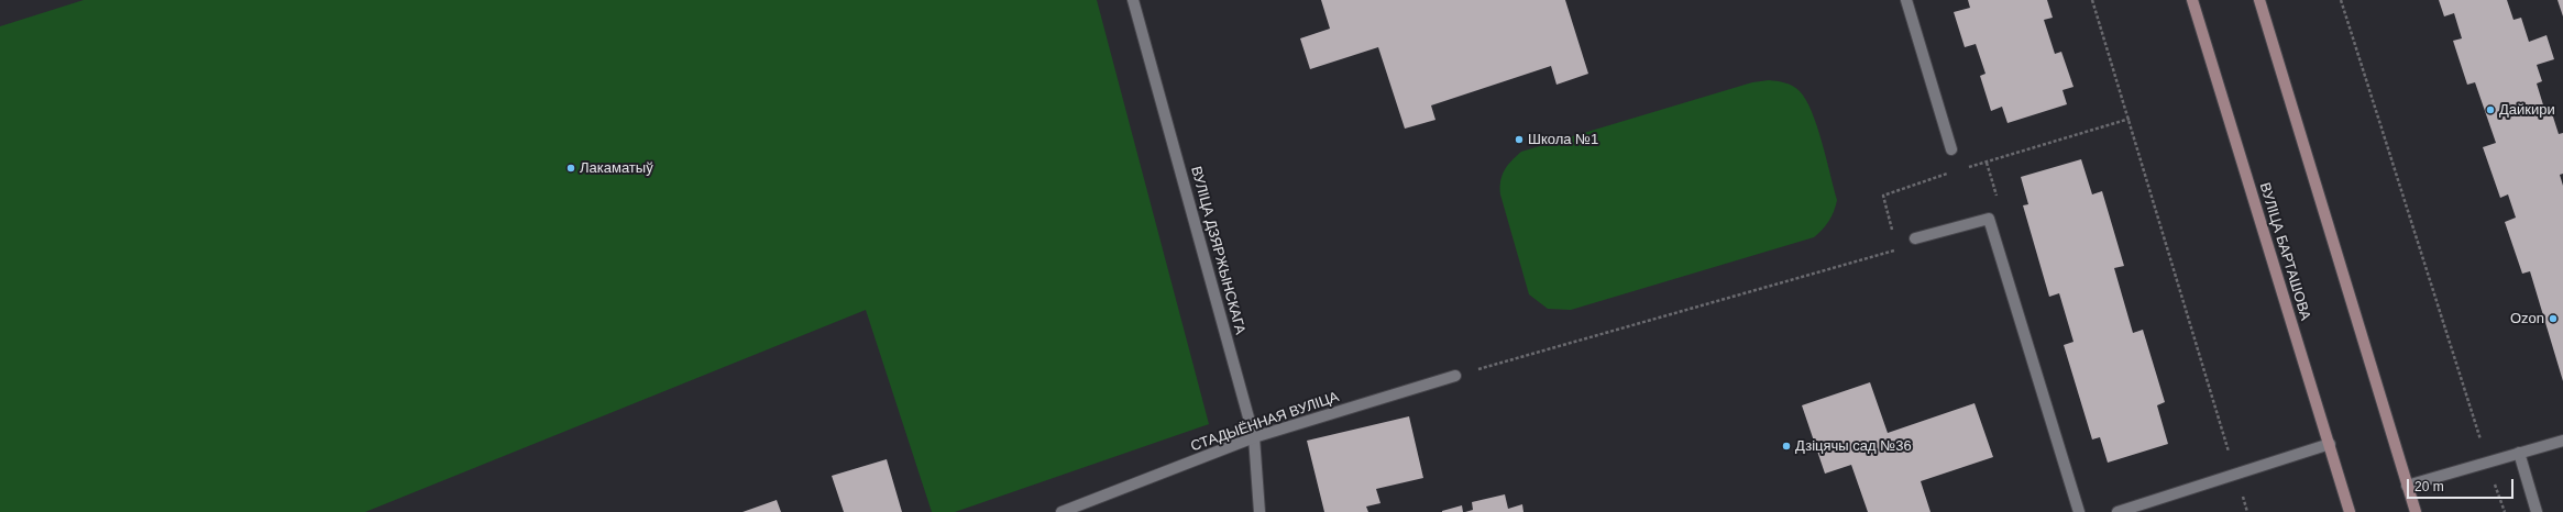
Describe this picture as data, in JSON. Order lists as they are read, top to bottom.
{
  "streets": {
    "main road": ["ВУЛІЦА БАРТАШОВА"],
    "street": ["ВУЛІЦА ДЗЯРЖЫНСКАГА", "СТАДЫЁННАЯ ВУЛІЦА"]
  },
  "crossings": [
    ["ВУЛІЦА ДЗЯРЖЫНСКАГА", "СТАДЫЁННАЯ ВУЛІЦА"]
  ],
  "places": [
    "Дайкири",
    "Школа №1",
    "Лакаматыў",
    "Ozon",
    "Дзіцячы сад №36"
  ],
  "scale_bar": "20 m"
}
